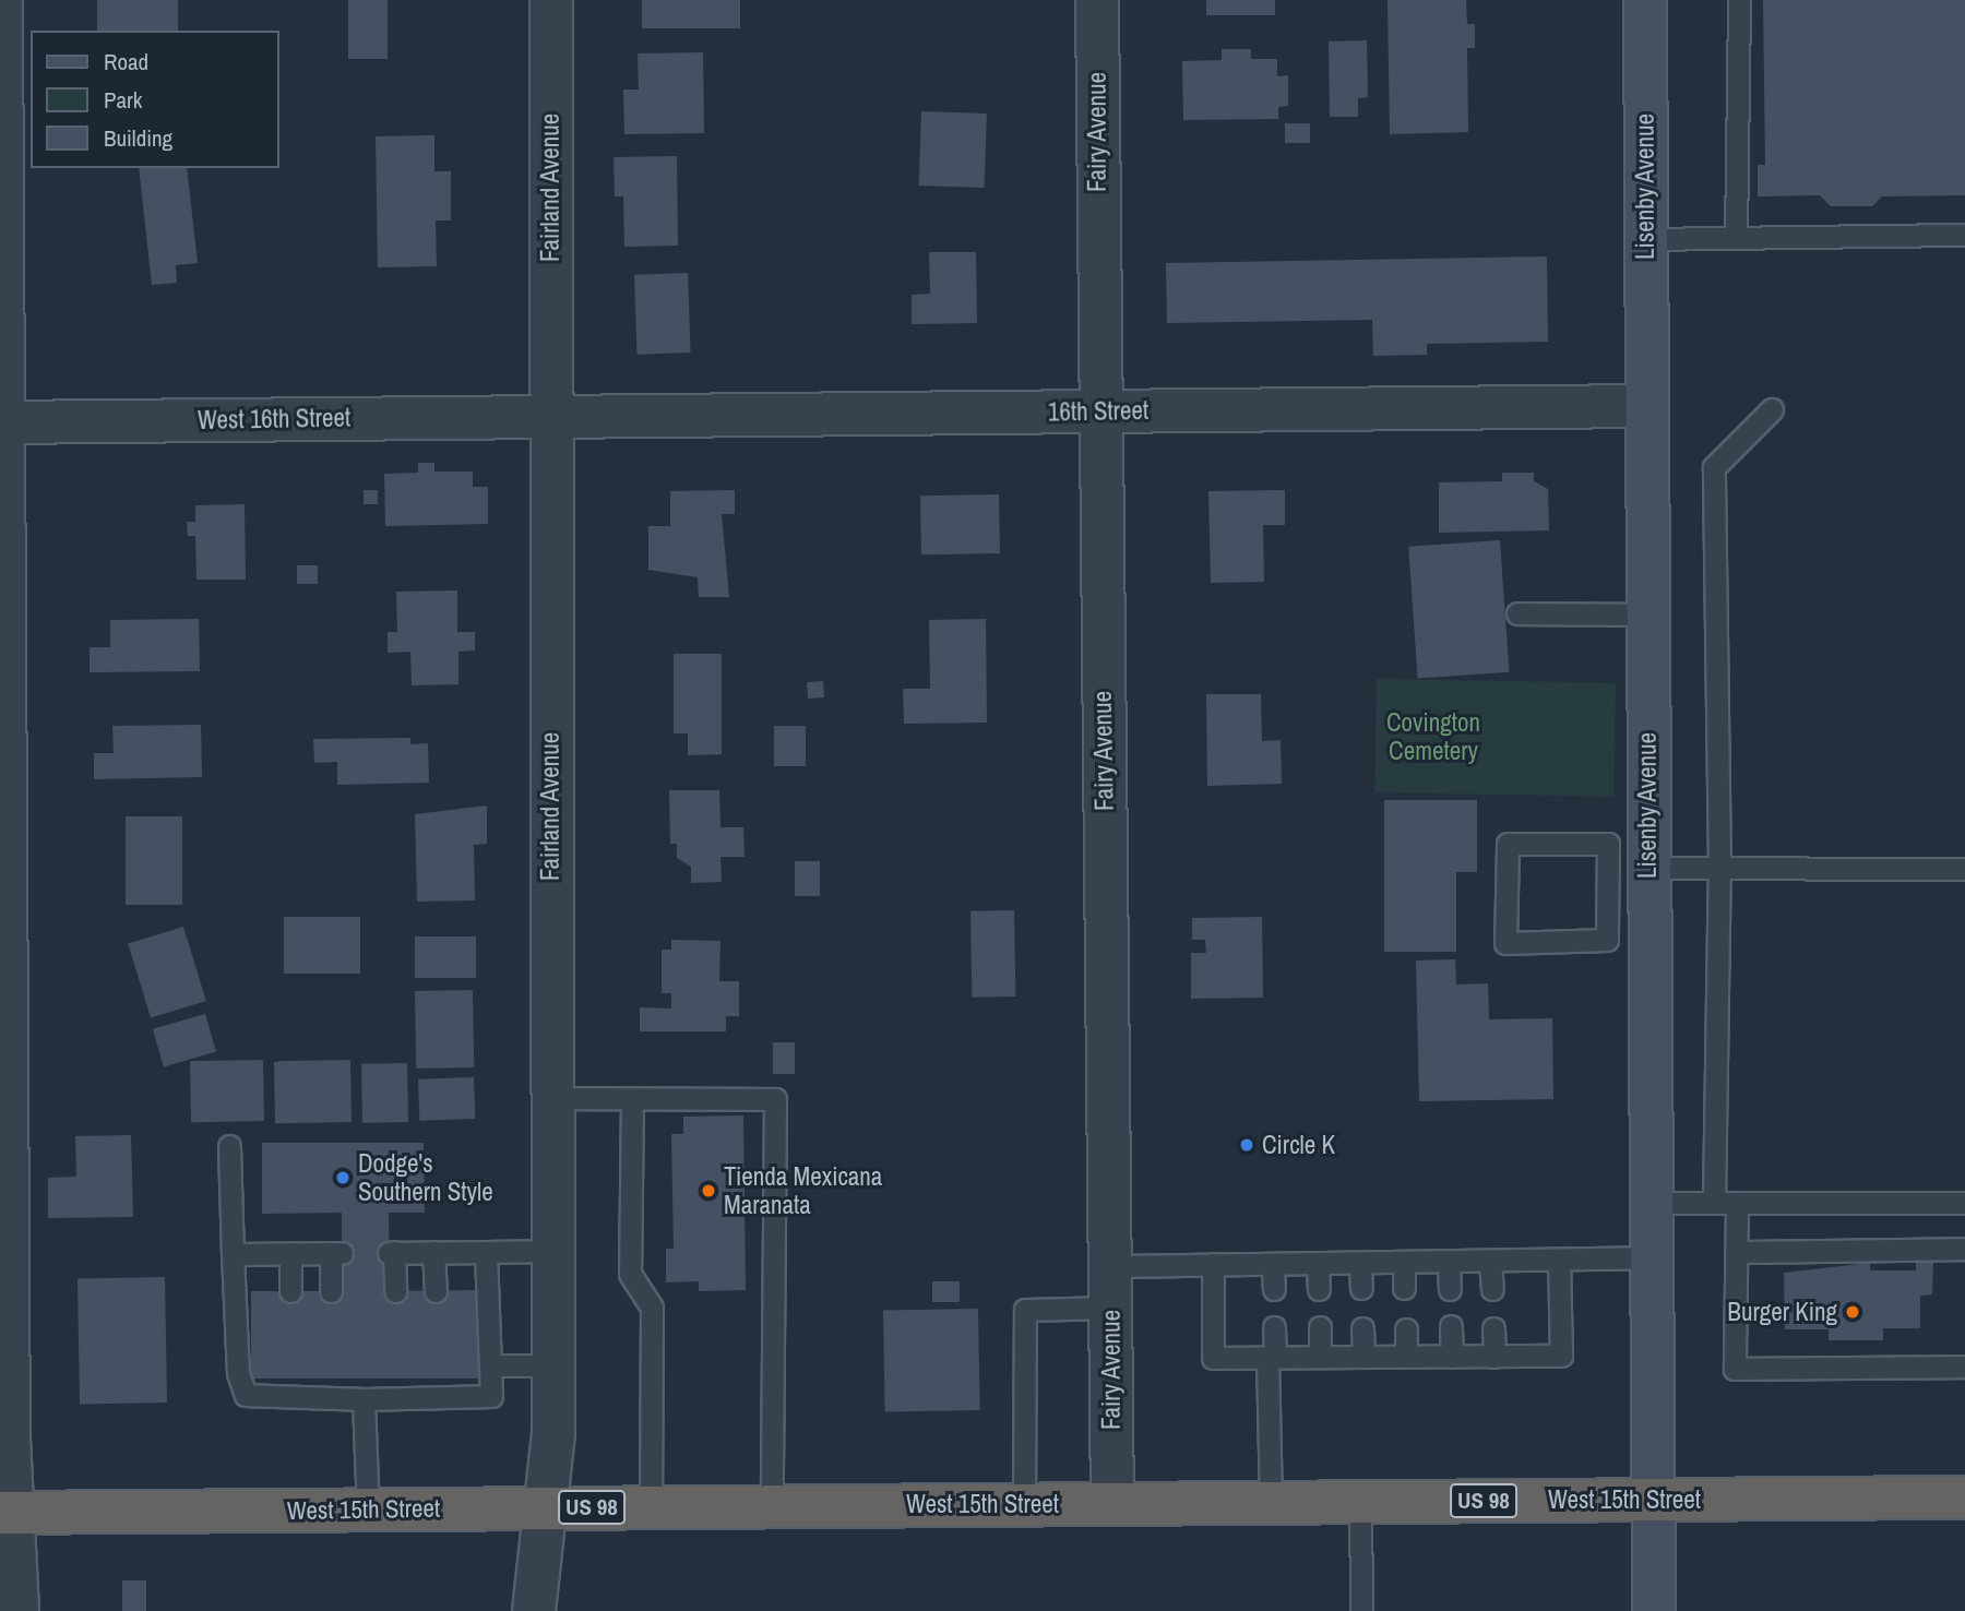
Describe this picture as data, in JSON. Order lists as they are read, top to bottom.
{
  "streets": {
    "highway": ["West 15th Street", "US 98"],
    "main road": ["Lisenby Avenue"],
    "street": [
      "Fairy Avenue",
      "Fairland Avenue",
      "16th Street",
      "West 16th Street"
    ]
  },
  "crossings": [
    ["Fairy Avenue", "16th Street"],
    ["Fairy Avenue", "West 15th Street"],
    ["Lisenby Avenue", "16th Street"],
    ["Lisenby Avenue", "West 15th Street"],
    ["Fairland Avenue", "16th Street"],
    ["Fairland Avenue", "West 16th Street"],
    ["Fairland Avenue", "West 15th Street"],
    ["16th Street", "West 16th Street"]
  ],
  "parks": ["Covington Cemetery"],
  "places": [
    "Circle K",
    "Dodge's Southern Style",
    "Tienda Mexicana Maranata",
    "Burger King"
  ],
  "legend": ["Road", "Park", "Building"]
}
